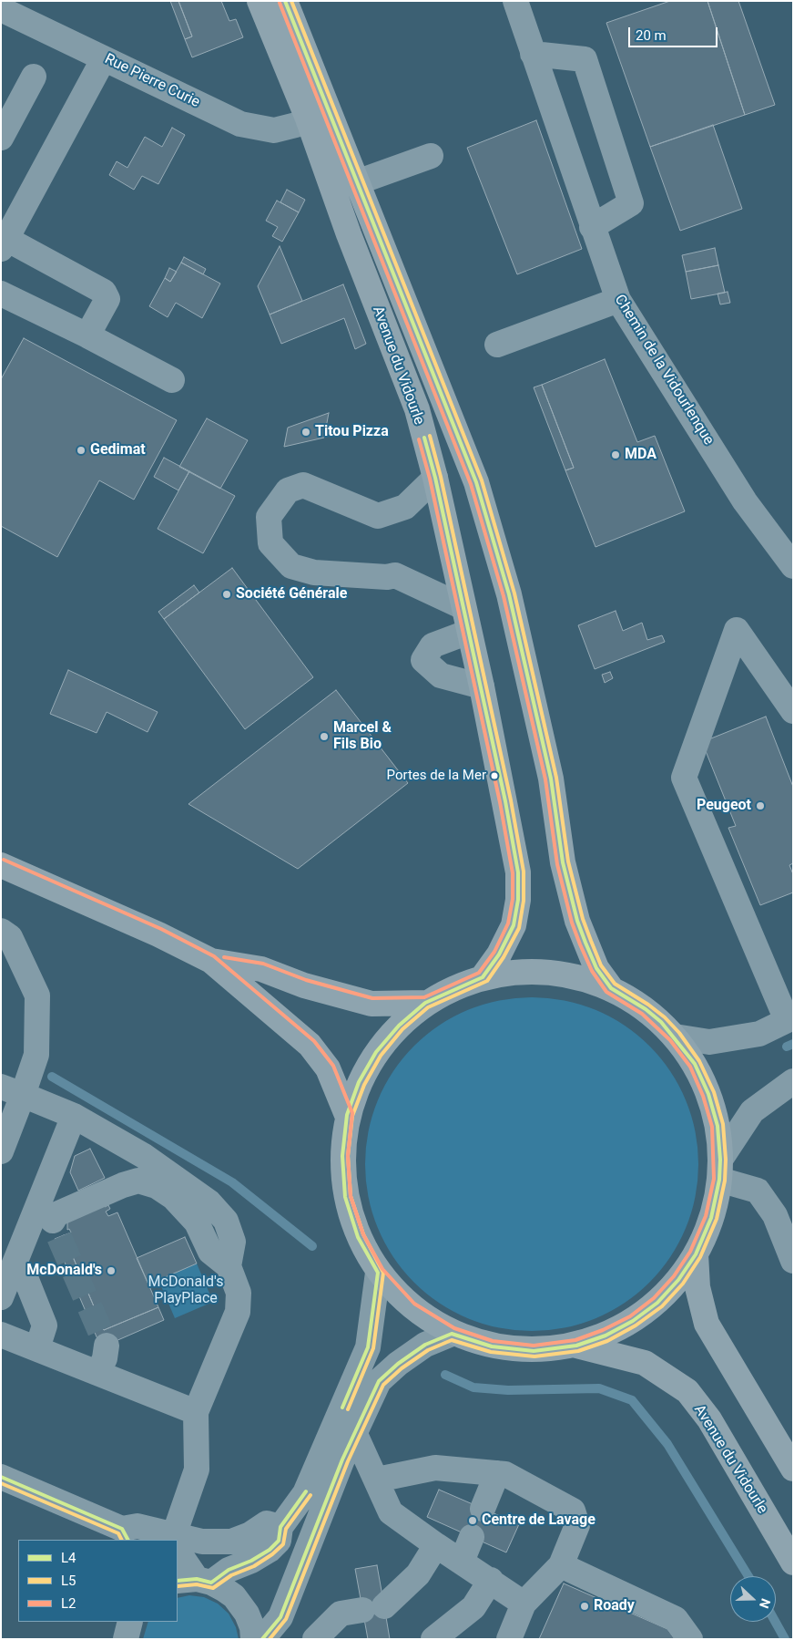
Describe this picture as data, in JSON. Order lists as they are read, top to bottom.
{
  "streets": {
    "main road": ["Avenue du Vidourle"],
    "street": ["Rue Pierre Curie", "Chemin de la Vidourlenque"]
  },
  "crossings": [
    ["Rue Pierre Curie", "Avenue du Vidourle"]
  ],
  "parks": ["McDonald's PlayPlace"],
  "places": [
    "Titou Pizza",
    "Gedimat",
    "MDA",
    "Société Générale",
    "Marcel & Fils Bio",
    "Portes de la Mer",
    "Peugeot",
    "McDonald's",
    "Centre de Lavage",
    "Roady"
  ],
  "lines": ["transit line L4", "transit line L5", "transit line L2"],
  "legend": ["L4", "L5", "L2"],
  "scale_bar": "20 m",
  "north": "right"
}
